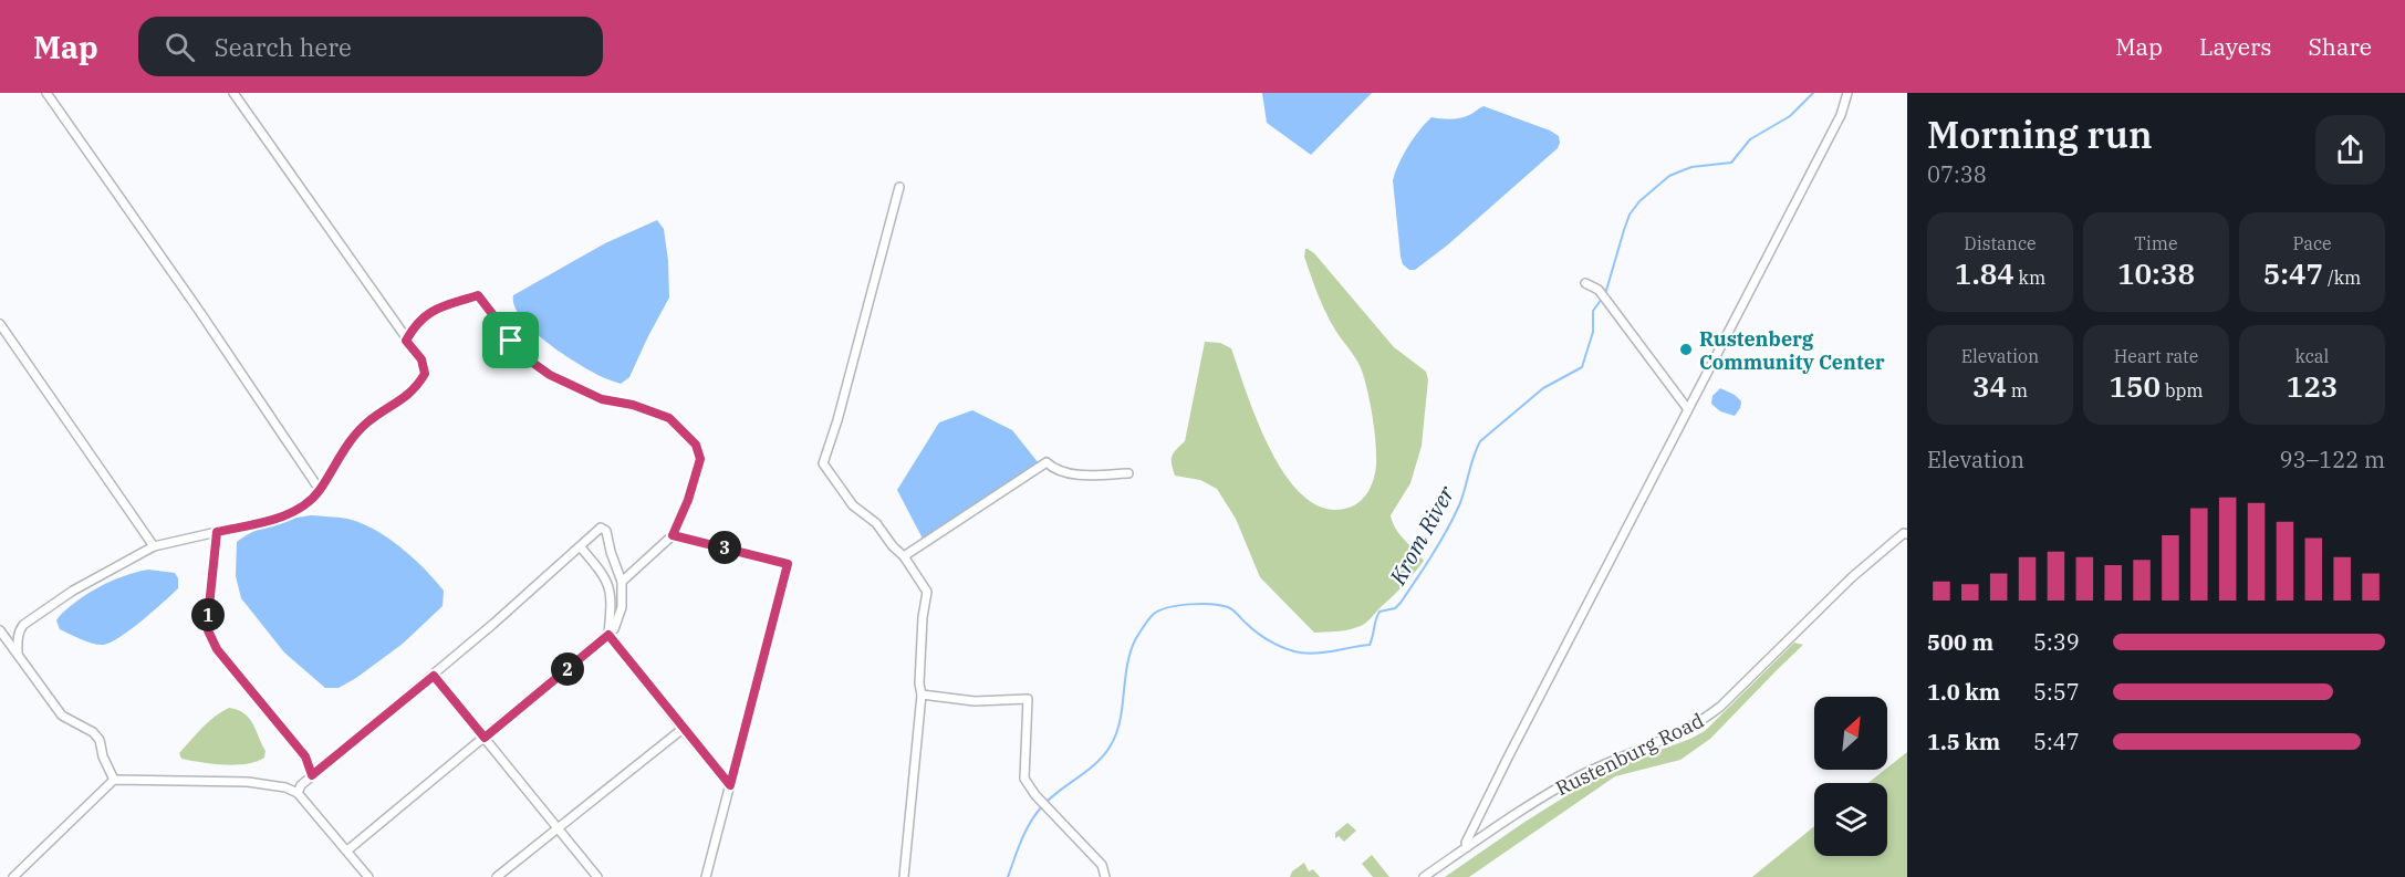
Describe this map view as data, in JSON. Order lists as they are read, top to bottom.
{
  "streets": {
    "street": ["Rustenburg Road"]
  },
  "water": ["Krom River"],
  "places": ["Rustenberg Community Center"],
  "north": "top right",
  "page": {
    "header": "Map",
    "search": "Search here",
    "nav": ["Map", "Layers", "Share"],
    "heading": ["Morning run", "07:38"],
    "stats": [
      ["Distance", "1.84 km"],
      ["Time", "10:38"],
      ["Pace", "5:47 /km"],
      ["Elevation", "34 m"],
      ["Heart rate", "150 bpm"],
      ["kcal", "123"]
    ],
    "chart": ["Elevation", "93–122 m"],
    "pins": ["3", "1", "2"],
    "list": [
      {
        "name": "500 m",
        "note": "5:39"
      },
      {
        "name": "1.0 km",
        "note": "5:57"
      },
      {
        "name": "1.5 km",
        "note": "5:47"
      }
    ]
  }
}
